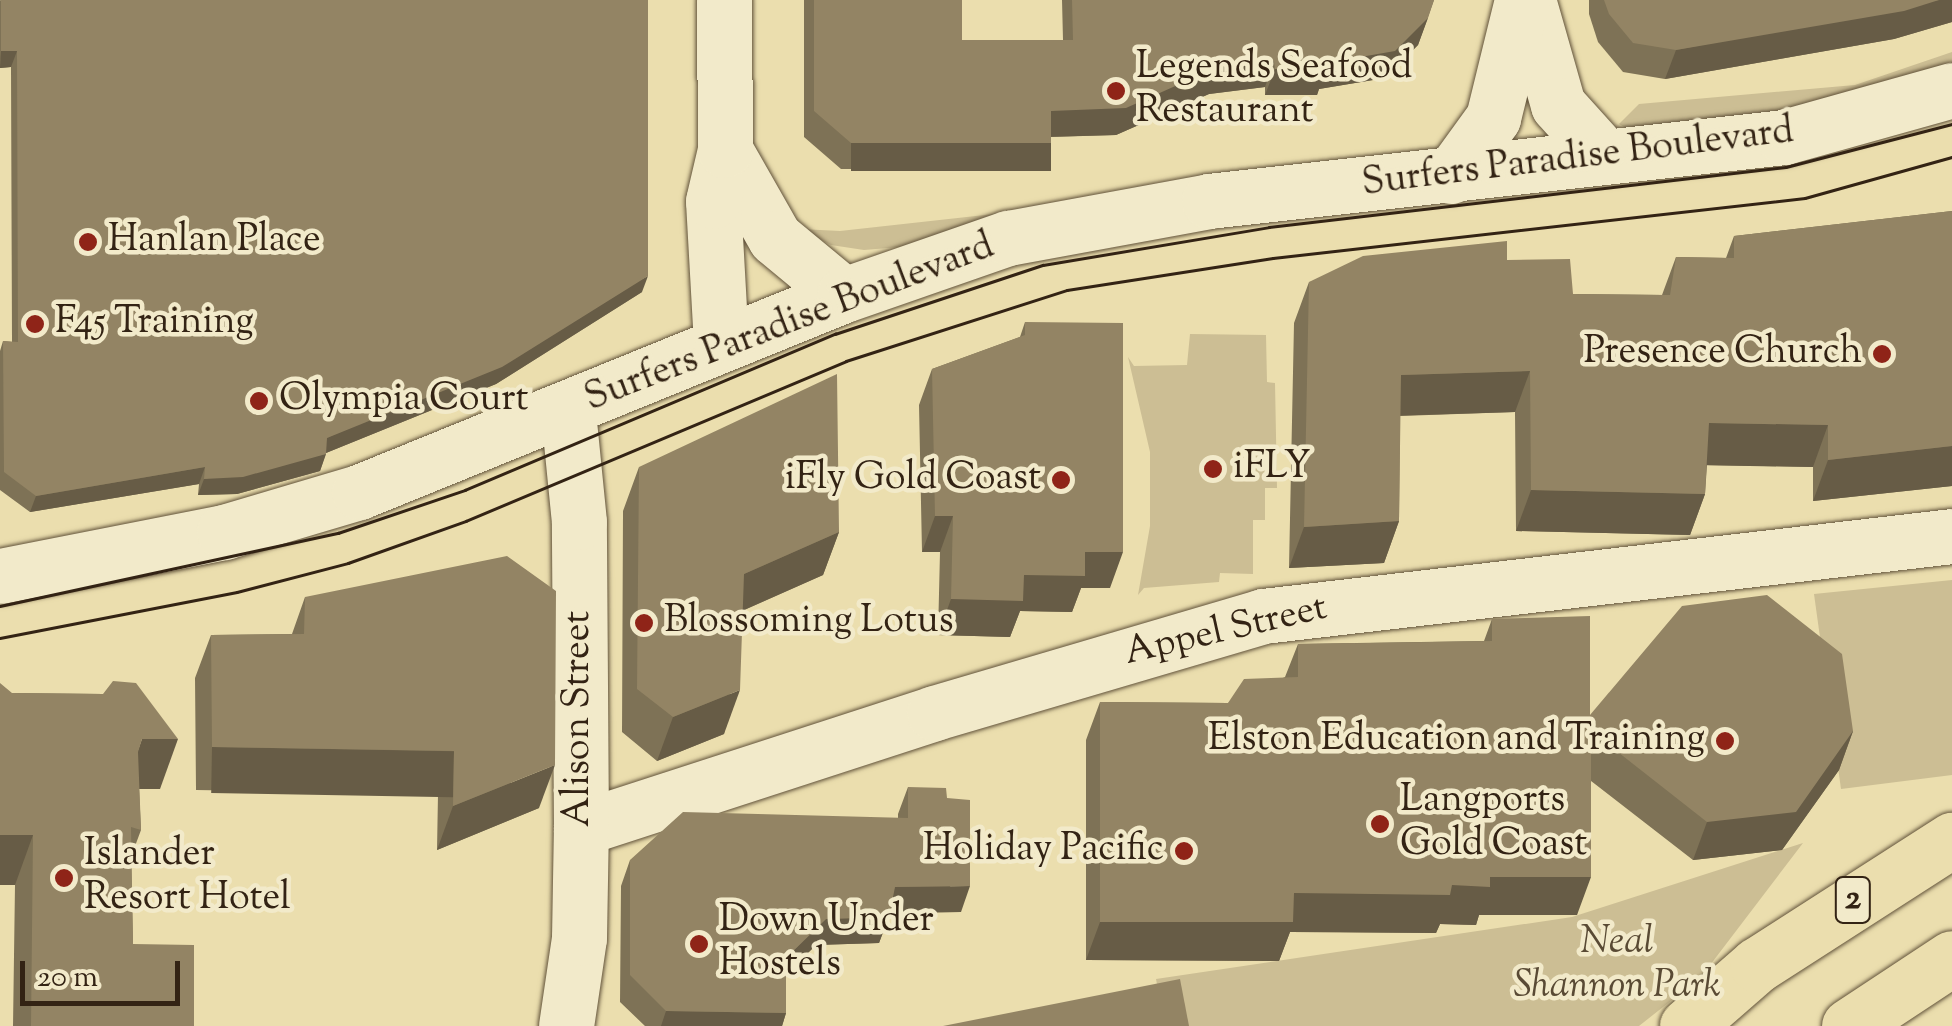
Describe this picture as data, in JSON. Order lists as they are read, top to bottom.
{
  "streets": {
    "highway": ["2"],
    "street": ["Surfers Paradise Boulevard", "Appel Street", "Alison Street"]
  },
  "crossings": [
    ["Surfers Paradise Boulevard", "Alison Street"],
    ["Appel Street", "Alison Street"]
  ],
  "parks": ["Neal Shannon Park"],
  "places": [
    "Legends Seafood Restaurant",
    "Hanlan Place",
    "F45 Training",
    "Presence Church",
    "Olympia Court",
    "iFLY",
    "iFly Gold Coast",
    "Blossoming Lotus",
    "Elston Education and Training",
    "Langports Gold Coast",
    "Holiday Pacific",
    "Islander Resort Hotel",
    "Down Under Hostels"
  ],
  "scale_bar": "20 m"
}
